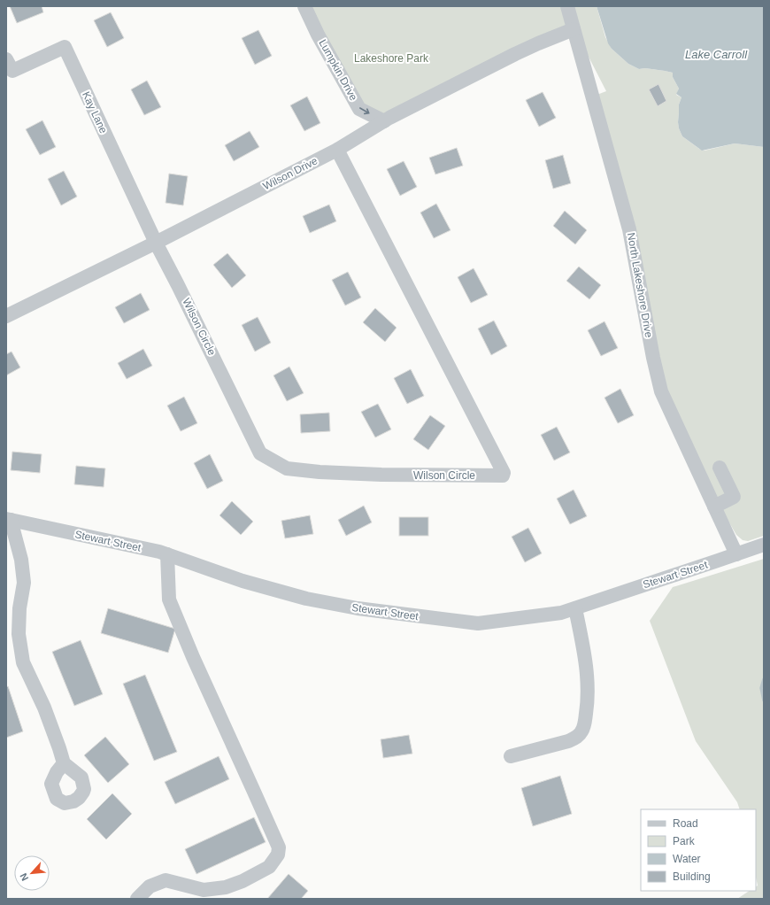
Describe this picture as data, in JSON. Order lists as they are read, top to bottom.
{
  "streets": {
    "street": [
      "Lumpkin Drive",
      "Kay Lane",
      "Wilson Drive",
      "North Lakeshore Drive",
      "Wilson Circle",
      "Stewart Street"
    ]
  },
  "crossings": [
    ["Lumpkin Drive", "Wilson Drive"],
    ["Kay Lane", "Wilson Drive"],
    ["Kay Lane", "Wilson Circle"],
    ["Wilson Drive", "North Lakeshore Drive"],
    ["Wilson Drive", "Wilson Circle"],
    ["North Lakeshore Drive", "Stewart Street"]
  ],
  "one_way": ["Lumpkin Drive"],
  "water": ["Lake Carroll"],
  "parks": ["Lakeshore Park"],
  "legend": [
    "Road",
    "Park",
    "Water",
    "Building"
  ],
  "north": "bottom left"
}
